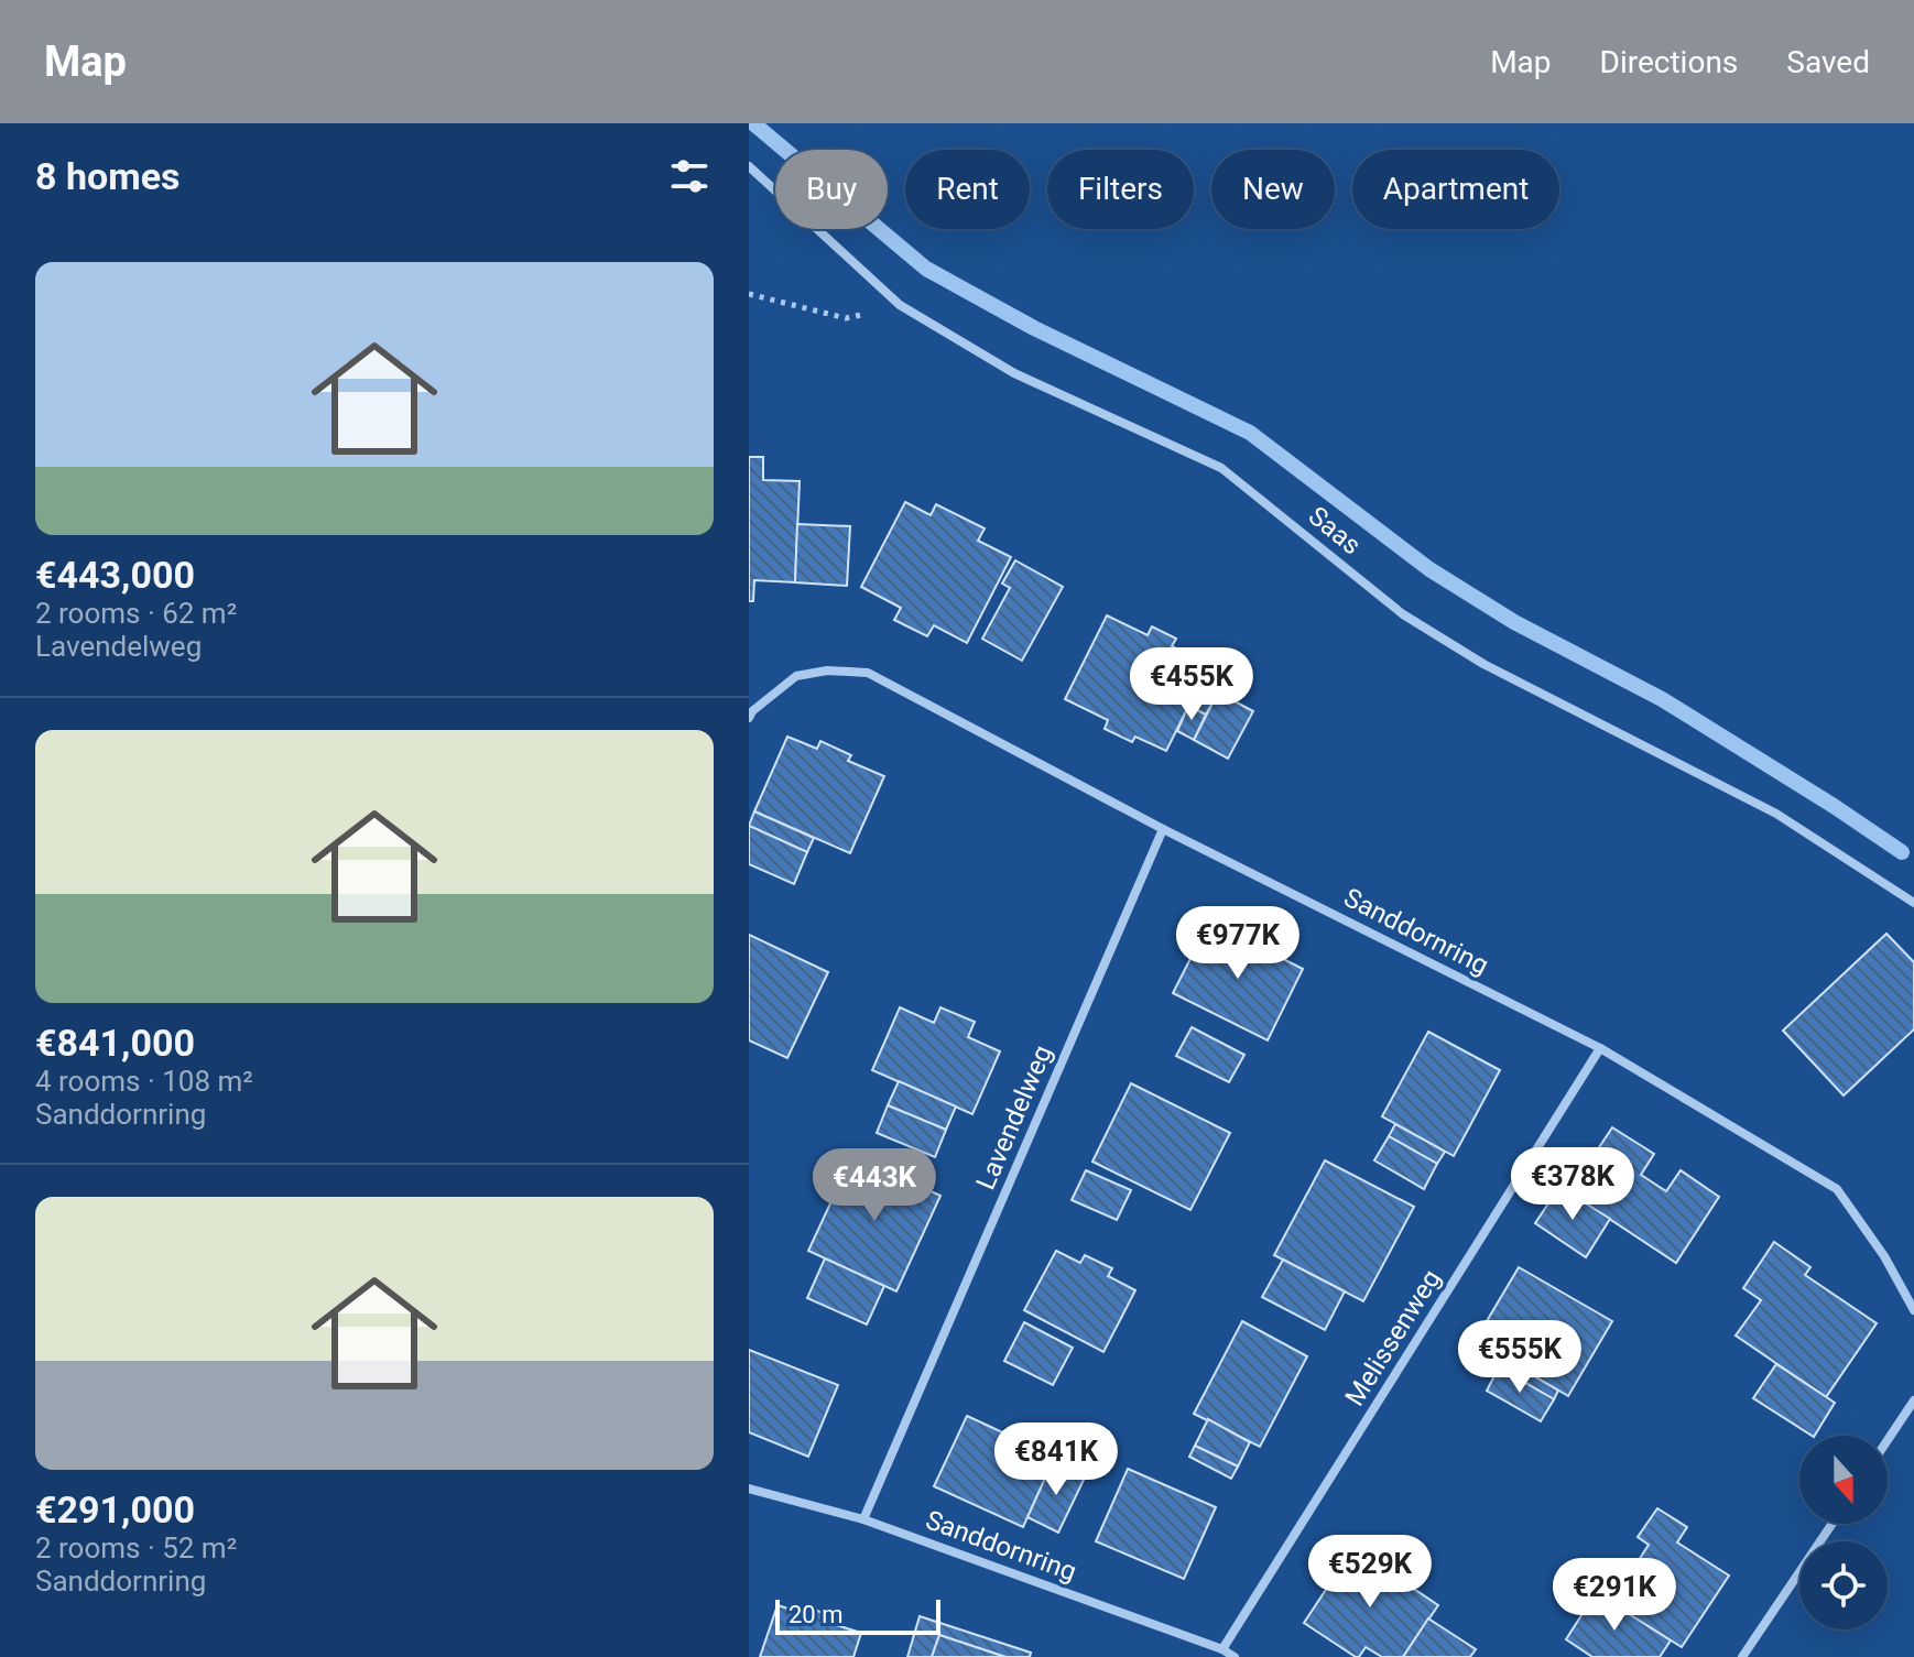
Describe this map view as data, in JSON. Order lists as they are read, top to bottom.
{
  "streets": {
    "street": [
      "Saas",
      "Sanddornring",
      "Lavendelweg",
      "Melissenweg"
    ]
  },
  "crossings": [
    ["Sanddornring", "Lavendelweg"],
    ["Sanddornring", "Melissenweg"]
  ],
  "scale_bar": "20 m",
  "north": "bottom",
  "page": {
    "header": "Map",
    "nav": ["Map", "Directions", "Saved"],
    "heading": "8 homes",
    "chip": [
      "Buy",
      "Rent",
      "Filters",
      "New",
      "Apartment"
    ],
    "list": [
      {
        "name": "€443,000",
        "note": "2 rooms · 62 m² · Lavendelweg"
      },
      {
        "name": "€841,000",
        "note": "4 rooms · 108 m² · Sanddornring"
      },
      {
        "name": "€291,000",
        "note": "2 rooms · 52 m² · Sanddornring"
      }
    ],
    "price": [
      "€455K",
      "€977K",
      "€378K",
      "€443K",
      "€555K",
      "€841K",
      "€529K",
      "€291K"
    ],
    "scale": "20 m"
  }
}
